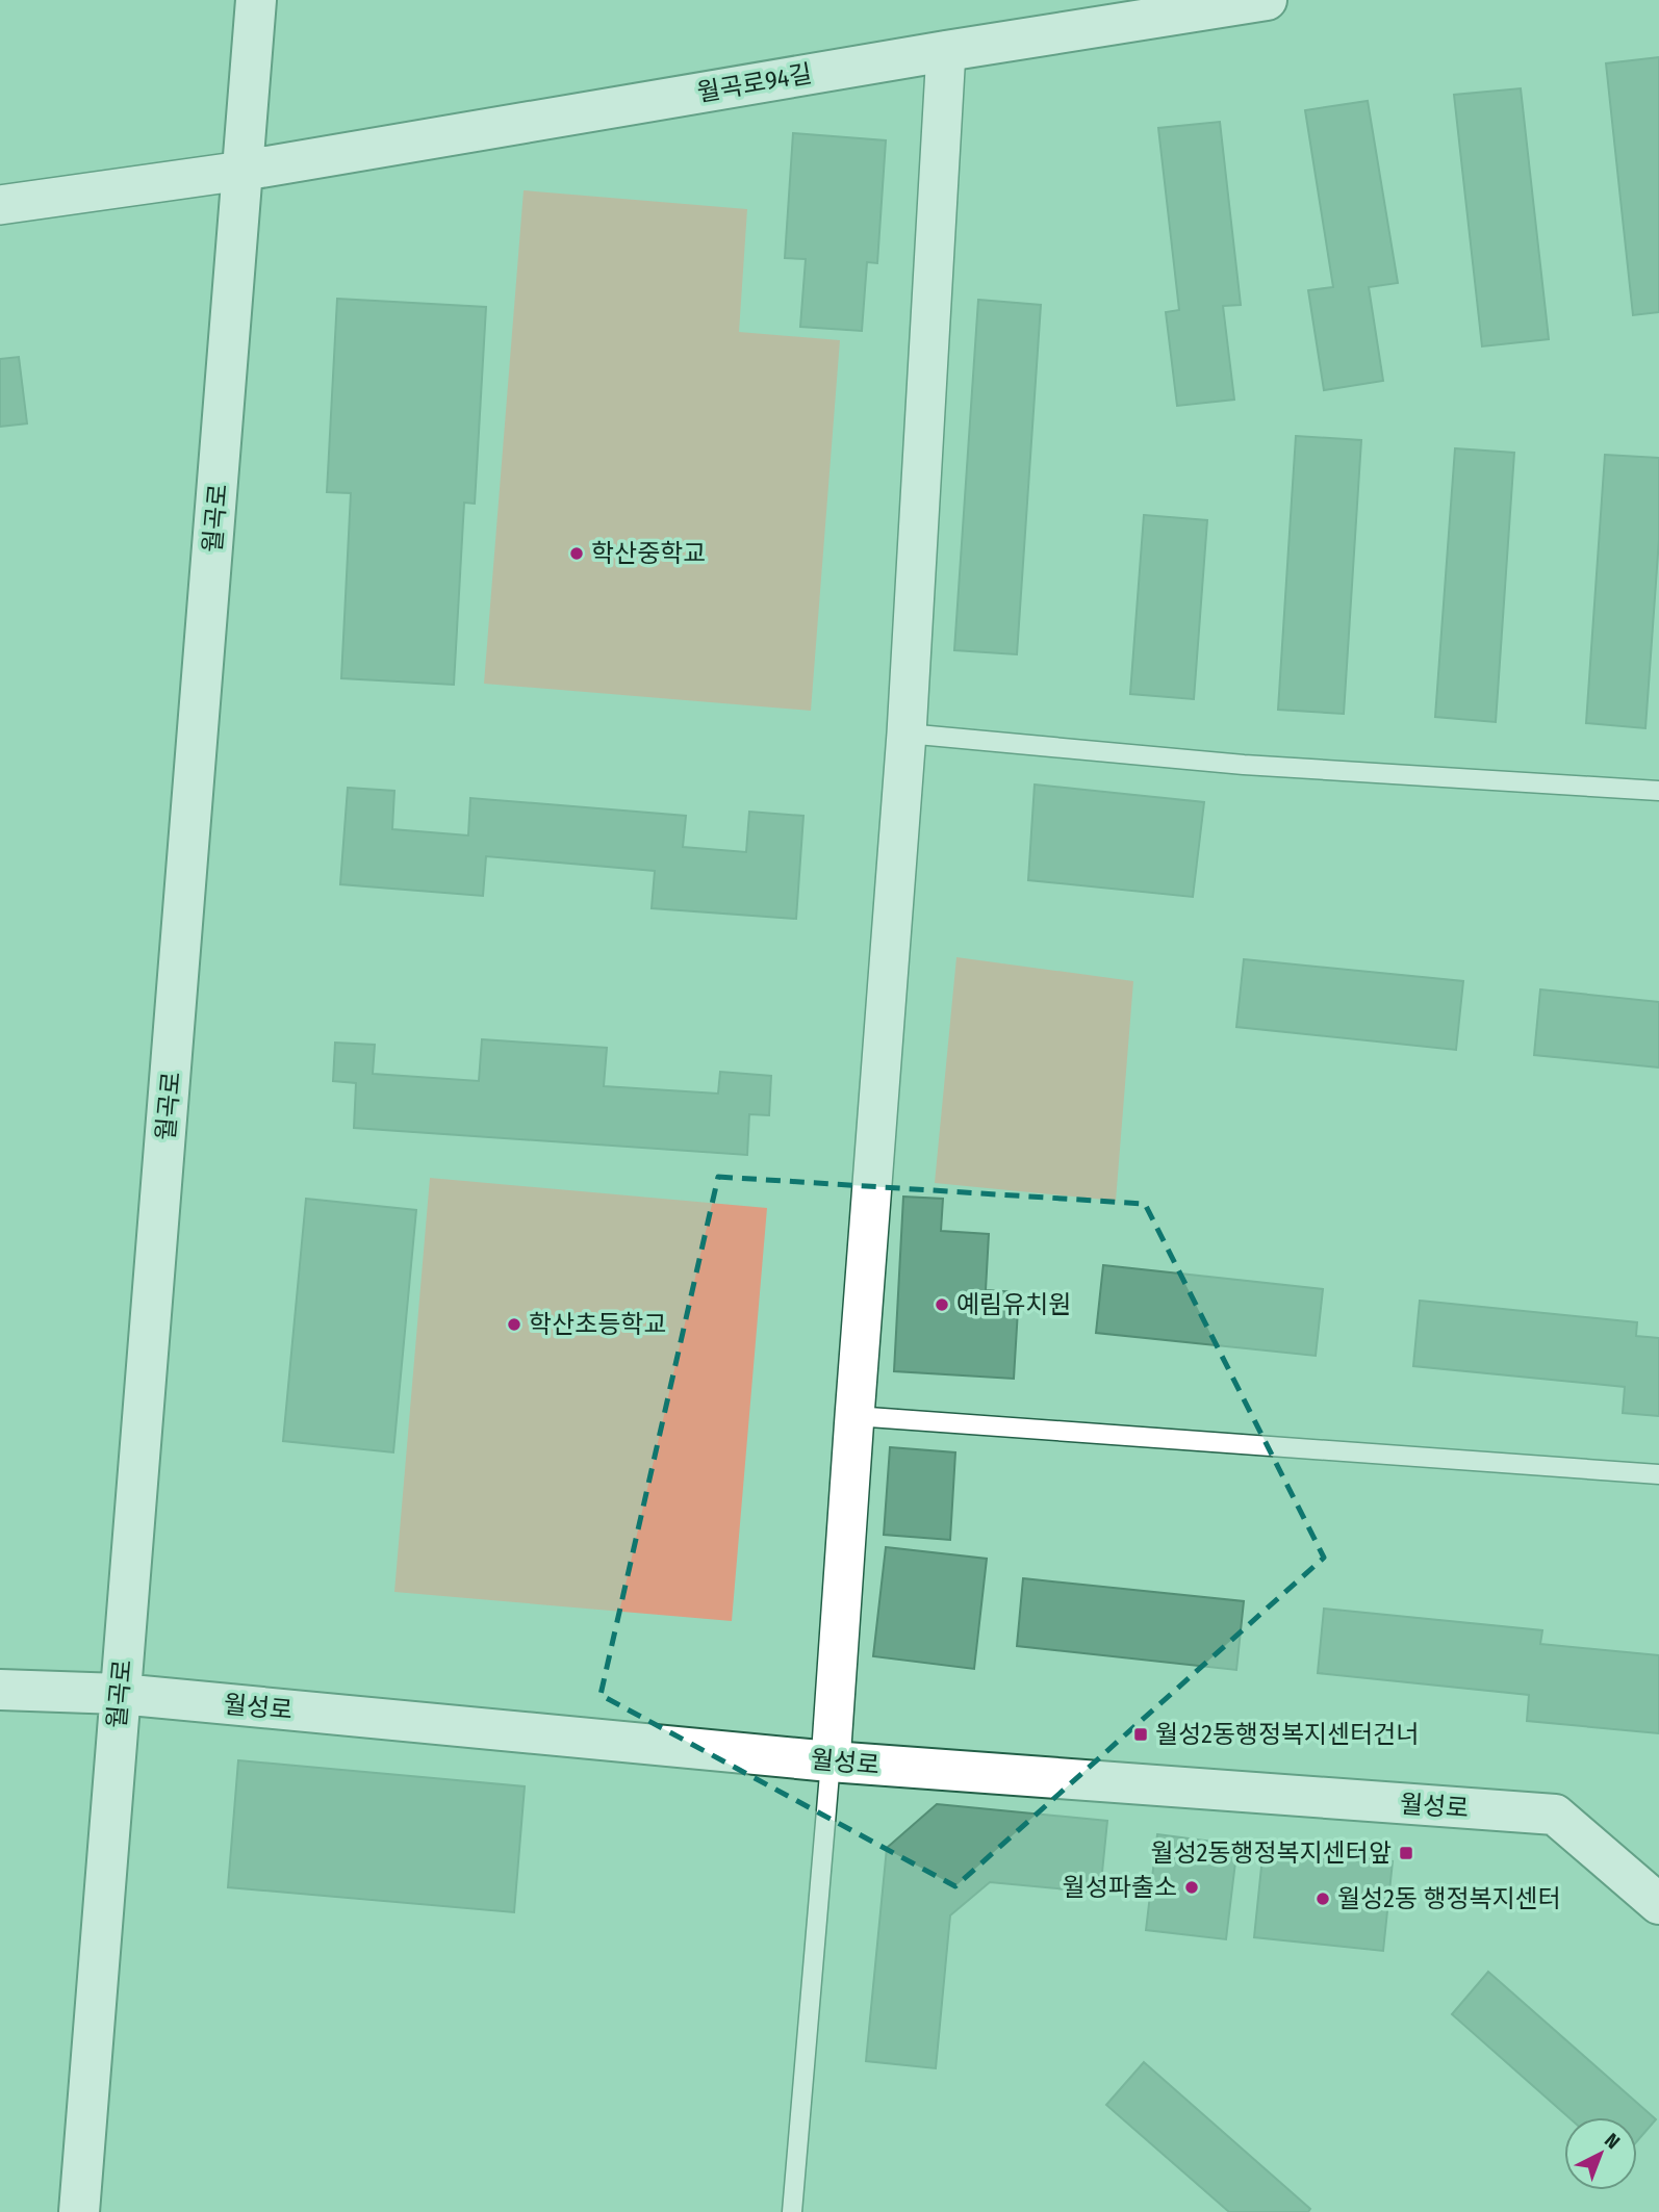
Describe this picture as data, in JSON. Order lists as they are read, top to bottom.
{
  "streets": {
    "street": ["월곡로94길", "월곡로", "월성로"]
  },
  "crossings": [
    ["월곡로94길", "월곡로"],
    ["월곡로", "월성로"]
  ],
  "places": {
    "other": [
      "학산중학교",
      "예림유치원",
      "학산초등학교",
      "월성파출소",
      "월성2동 행정복지센터"
    ],
    "transit": ["월성2동행정복지센터건너", "월성2동행정복지센터앞"]
  },
  "north": "top right"
}
